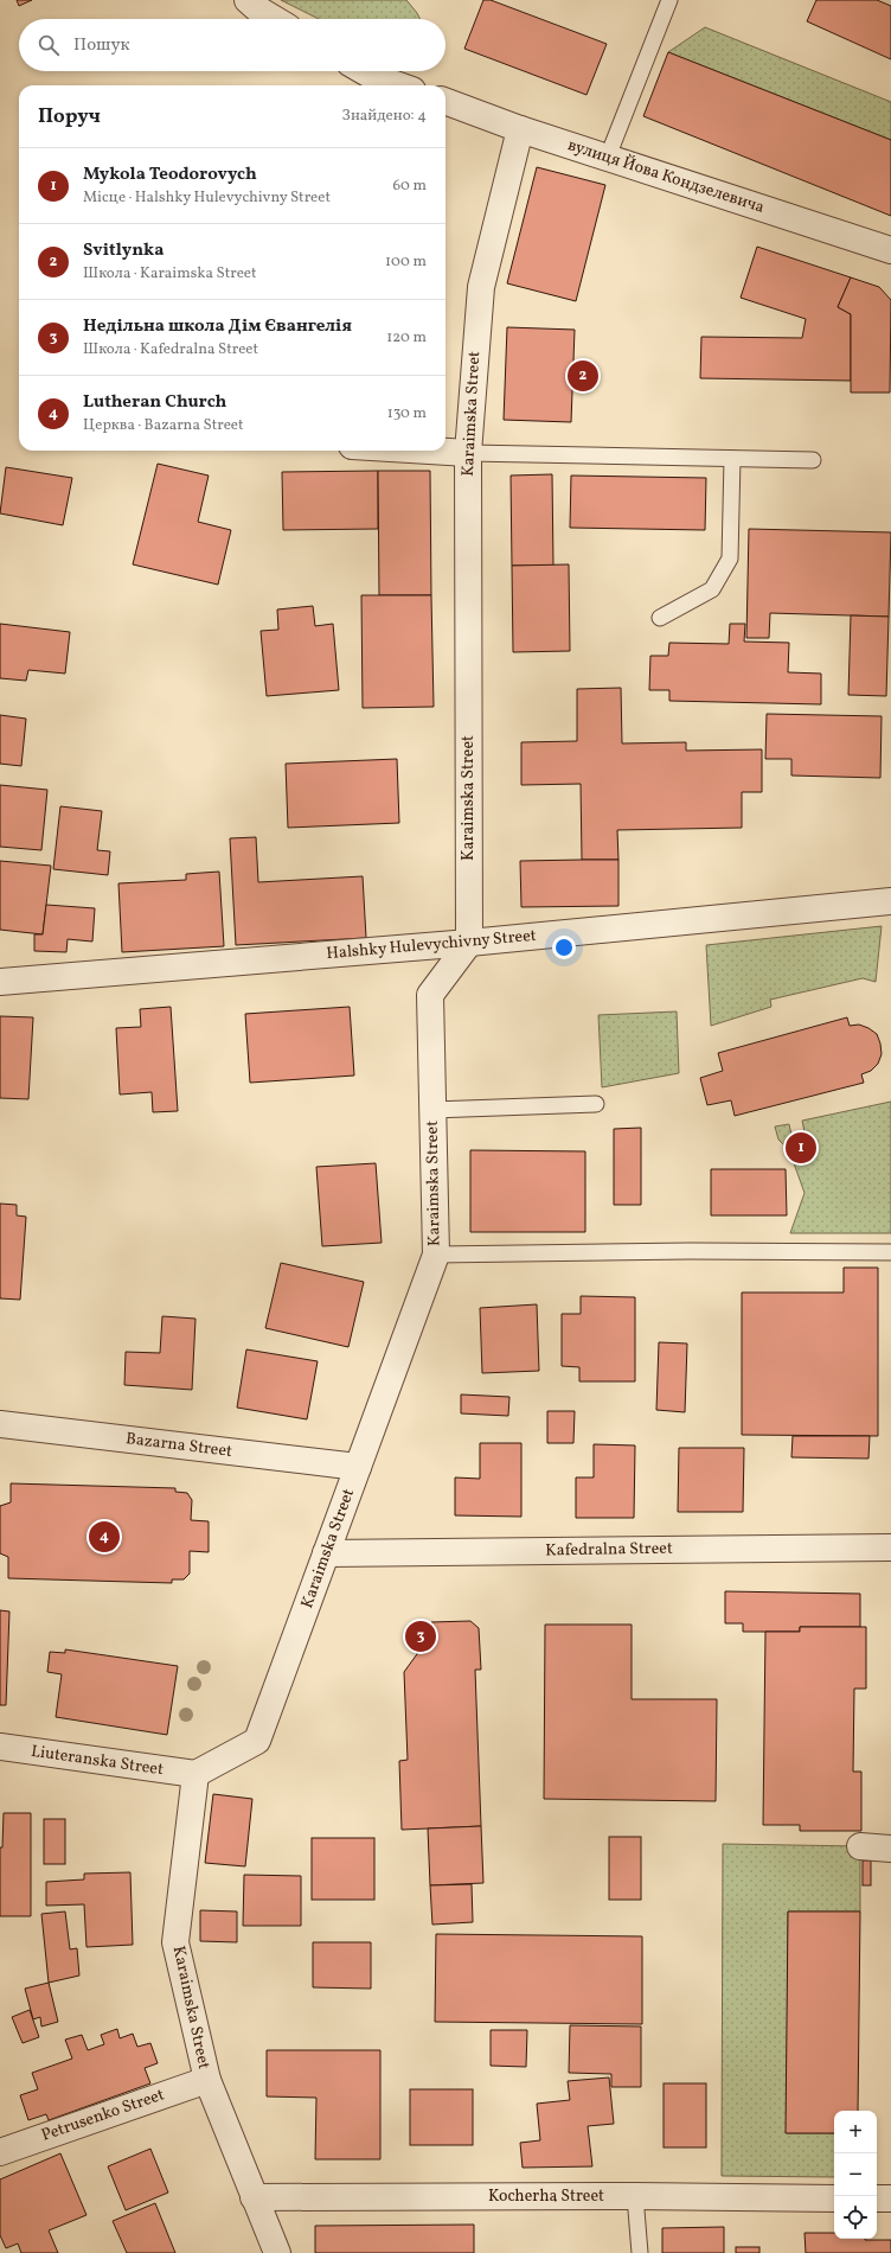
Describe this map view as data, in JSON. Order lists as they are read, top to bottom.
{
  "streets": {
    "street": [
      "вулиця Йова Кондзелевича",
      "Karaimska Street",
      "Halshky Hulevychivny Street",
      "Bazarna Street",
      "Kafedralna Street",
      "Liuteranska Street",
      "Petrusenko Street",
      "Kocherha Street"
    ]
  },
  "crossings": [
    ["вулиця Йова Кондзелевича", "Karaimska Street"],
    ["Karaimska Street", "Halshky Hulevychivny Street"],
    ["Karaimska Street", "Bazarna Street"],
    ["Karaimska Street", "Kafedralna Street"],
    ["Karaimska Street", "Liuteranska Street"],
    ["Karaimska Street", "Petrusenko Street"],
    ["Karaimska Street", "Kocherha Street"]
  ],
  "page": {
    "search": "Пошук",
    "heading": ["Поруч", "Знайдено: 4"],
    "list": [
      {
        "mark": "1",
        "name": "Mykola Teodorovych",
        "note": "Місце · Halshky Hulevychivny Street",
        "value": "60 m"
      },
      {
        "mark": "2",
        "name": "Svitlynka",
        "note": "Школа · Karaimska Street",
        "value": "100 m"
      },
      {
        "mark": "3",
        "name": "Недільна школа Дім Євангелія",
        "note": "Школа · Kafedralna Street",
        "value": "120 m"
      },
      {
        "mark": "4",
        "name": "Lutheran Church",
        "note": "Церква · Bazarna Street",
        "value": "130 m"
      }
    ],
    "pins": [
      "2",
      "1",
      "4",
      "3"
    ],
    "map_buttons": ["+", "−"]
  }
}
